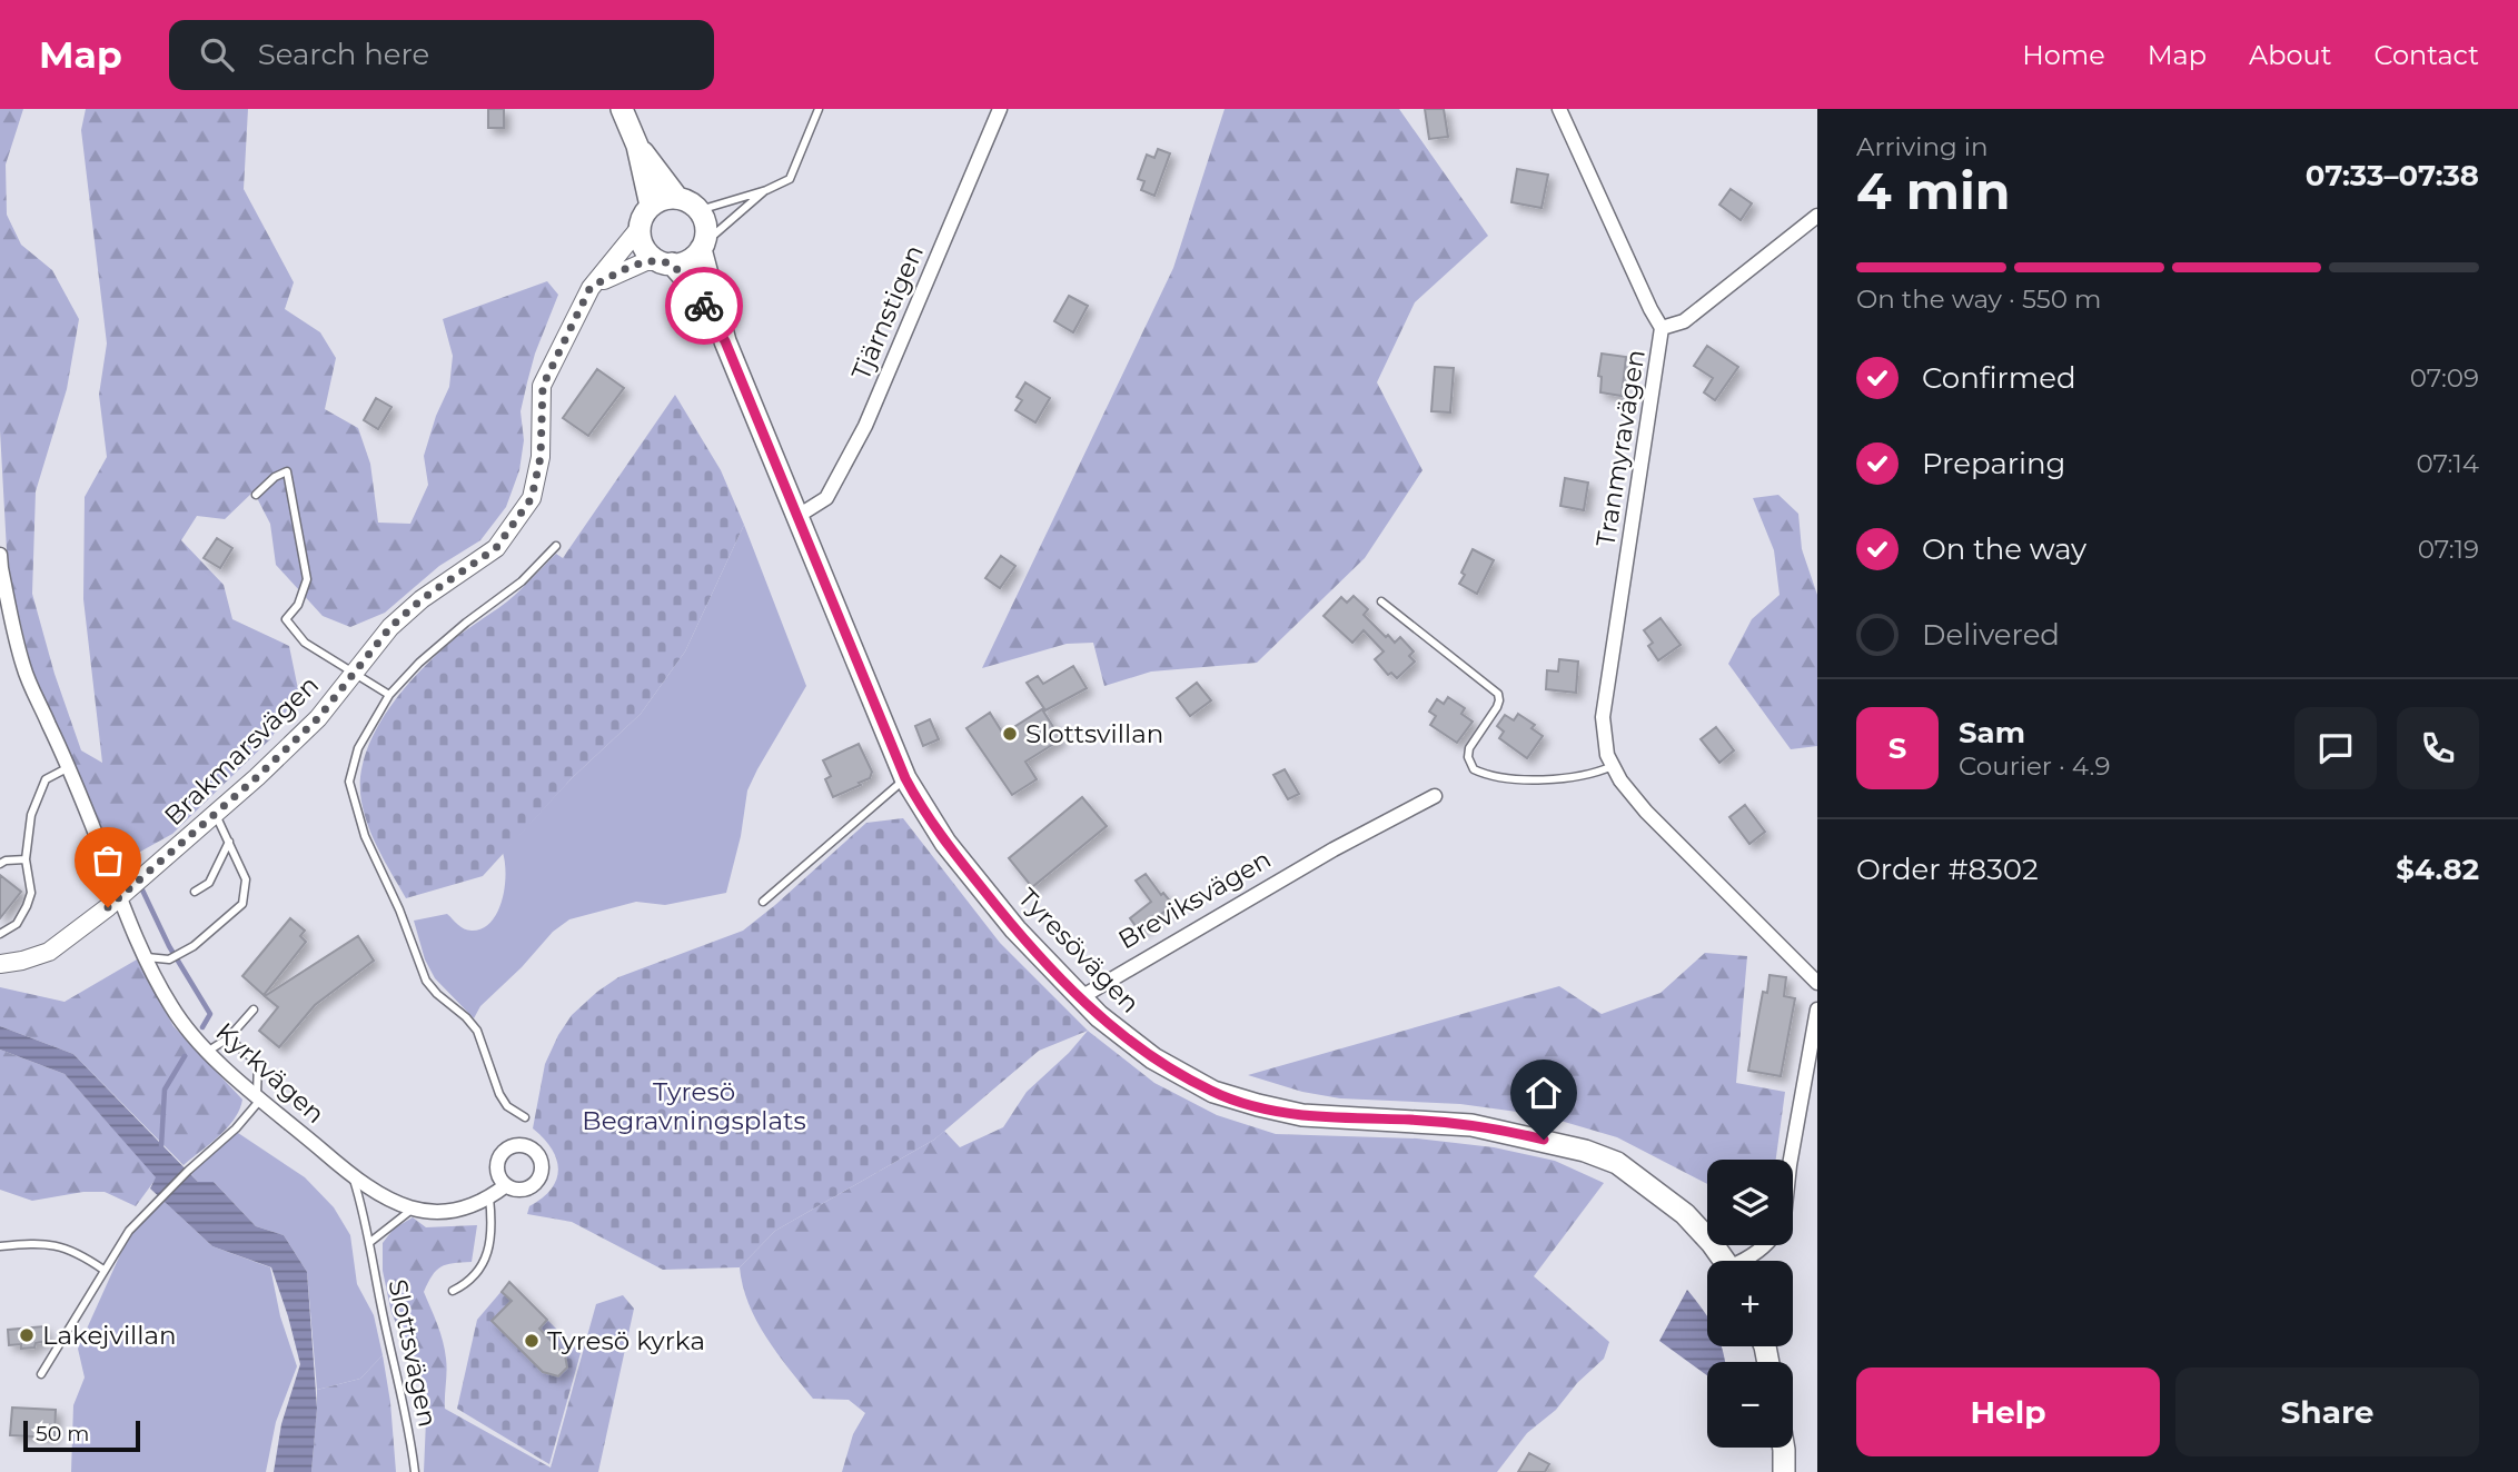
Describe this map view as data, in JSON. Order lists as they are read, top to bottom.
{
  "streets": {
    "main road": ["Tyresövägen"],
    "street": [
      "Tjärnstigen",
      "Tranmyravägen",
      "Brakmarsvägen",
      "Breviksvägen",
      "Kyrkvägen"
    ],
    "lane": ["Slottsvägen"]
  },
  "crossings": [
    ["Tjärnstigen", "Tyresövägen"],
    ["Brakmarsvägen", "Tyresövägen"],
    ["Brakmarsvägen", "Kyrkvägen"],
    ["Breviksvägen", "Tyresövägen"],
    ["Kyrkvägen", "Slottsvägen"]
  ],
  "parks": ["Tyresö Begravningsplats"],
  "places": ["Slottsvillan", "Lakejvillan", "Tyresö kyrka"],
  "scale_bar": "50 m",
  "page": {
    "header": "Map",
    "search": "Search here",
    "nav": [
      "Home",
      "Map",
      "About",
      "Contact"
    ],
    "heading": ["4 min", "Arriving in", "07:33–07:38"],
    "panel": [
      "Sam",
      "Courier · 4.9",
      "Order #8302",
      "$4.82"
    ],
    "bar": "On the way · 550 m",
    "list": [
      ["Confirmed", "07:09"],
      ["Preparing", "07:14"],
      ["On the way", "07:19"],
      "Delivered"
    ],
    "round": "S",
    "map_buttons": ["+", "−"],
    "buttons": ["Help", "Share"],
    "scale": "50 m"
  }
}
